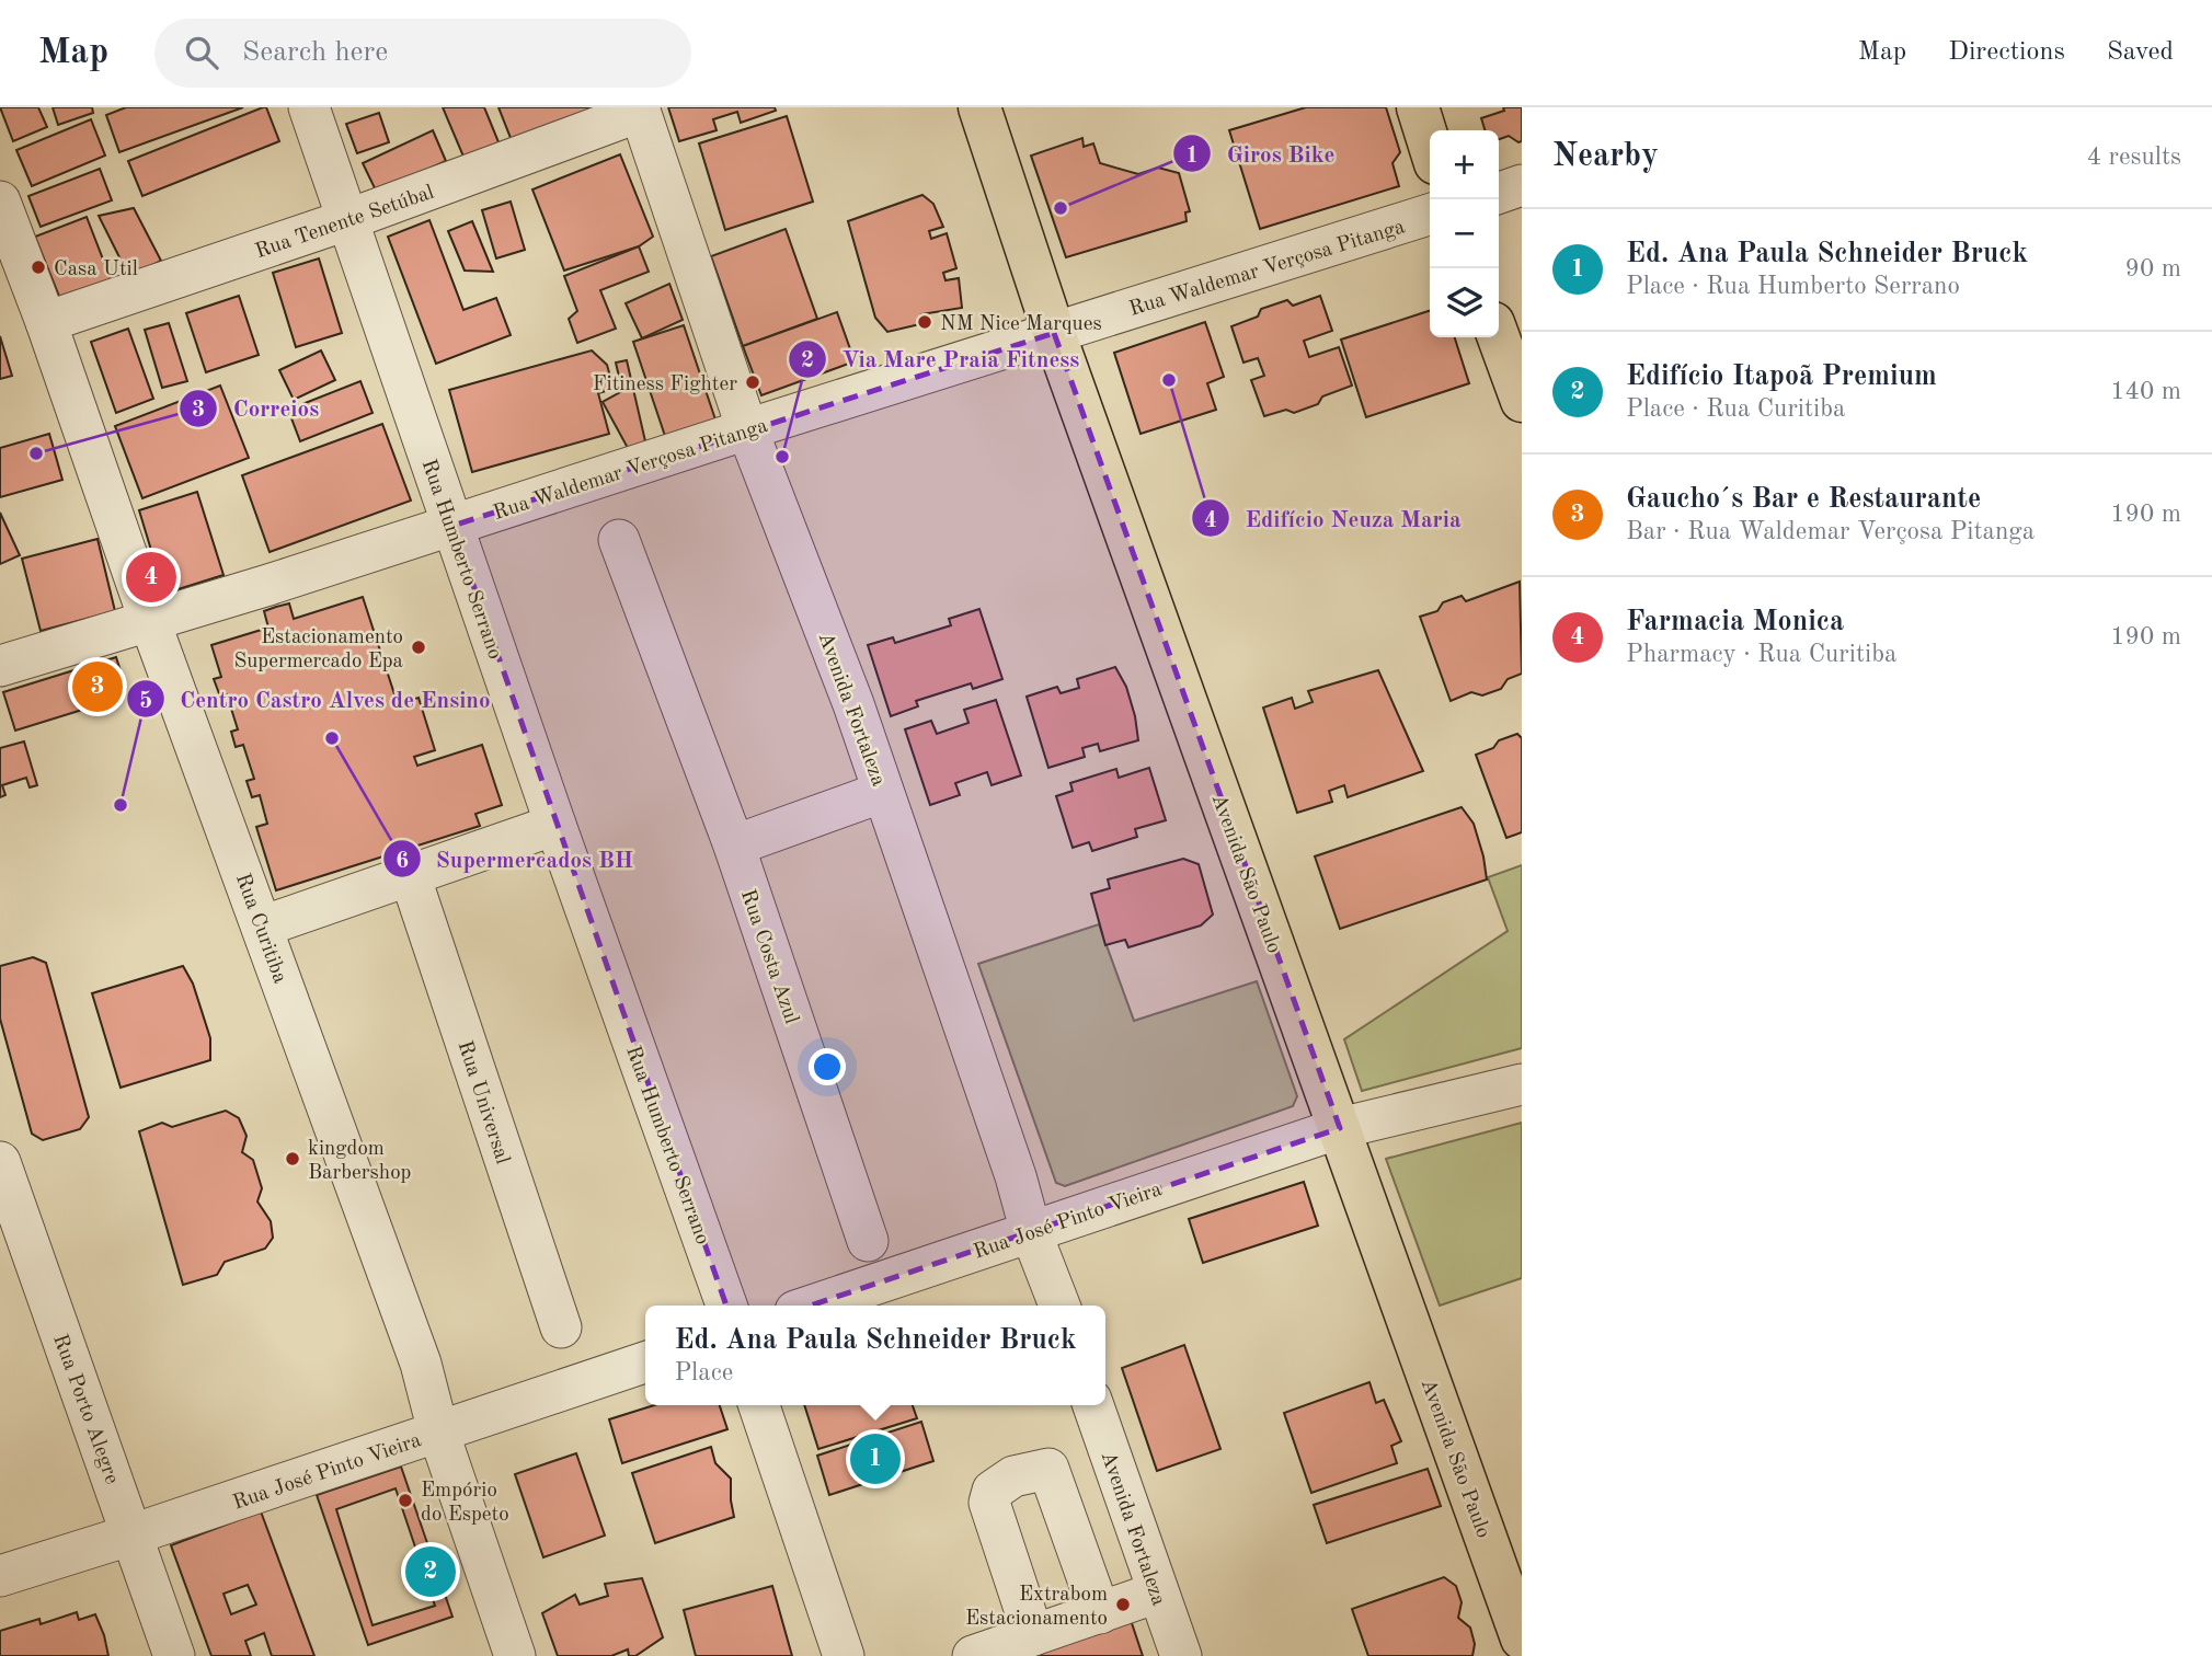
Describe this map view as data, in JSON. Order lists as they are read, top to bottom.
{
  "streets": {
    "main road": ["Avenida São Paulo"],
    "street": [
      "Rua Tenente Setúbal",
      "Rua Waldemar Verçosa Pitanga",
      "Rua Humberto Serrano",
      "Avenida Fortaleza",
      "Rua Curitiba",
      "Rua Costa Azul",
      "Rua Universal",
      "Rua José Pinto Vieira",
      "Rua Porto Alegre"
    ]
  },
  "crossings": [
    ["Rua Tenente Setúbal", "Rua Humberto Serrano"],
    ["Rua Tenente Setúbal", "Avenida Fortaleza"],
    ["Rua Tenente Setúbal", "Rua Curitiba"],
    ["Rua Waldemar Verçosa Pitanga", "Rua Humberto Serrano"],
    ["Rua Waldemar Verçosa Pitanga", "Avenida Fortaleza"],
    ["Rua Waldemar Verçosa Pitanga", "Avenida São Paulo"],
    ["Rua Waldemar Verçosa Pitanga", "Rua Curitiba"],
    ["Avenida Fortaleza", "Rua José Pinto Vieira"],
    ["Avenida São Paulo", "Rua José Pinto Vieira"],
    ["Rua Curitiba", "Rua José Pinto Vieira"],
    ["Rua José Pinto Vieira", "Rua Porto Alegre"]
  ],
  "places": [
    "Giros Bike",
    "Casa Util",
    "NM Nice Marques",
    "Edifício Neuza Maria",
    "Fitiness Fighter",
    "Correios",
    "Via Mare Praia Fitness",
    "Estacionamento Supermercado Epa",
    "Supermercados BH",
    "Centro Castro Alves de Ensino",
    "kingdom Barbershop",
    "Empório do Espeto",
    "Extrabom Estacionamento"
  ],
  "page": {
    "header": "Map",
    "search": "Search here",
    "nav": ["Map", "Directions", "Saved"],
    "heading": ["Nearby", "4 results"],
    "map_buttons": ["+", "−"],
    "list": [
      {
        "mark": "1",
        "name": "Ed. Ana Paula Schneider Bruck",
        "note": "Place · Rua Humberto Serrano",
        "value": "90 m"
      },
      {
        "mark": "2",
        "name": "Edifício Itapoã Premium",
        "note": "Place · Rua Curitiba",
        "value": "140 m"
      },
      {
        "mark": "3",
        "name": "Gaucho´s Bar e Restaurante",
        "note": "Bar · Rua Waldemar Verçosa Pitanga",
        "value": "190 m"
      },
      {
        "mark": "4",
        "name": "Farmacia Monica",
        "note": "Pharmacy · Rua Curitiba",
        "value": "190 m"
      }
    ],
    "pins": [
      "4",
      "3",
      "1",
      "2"
    ],
    "popup": ["Ed. Ana Paula Schneider Bruck", "Place"]
  }
}
